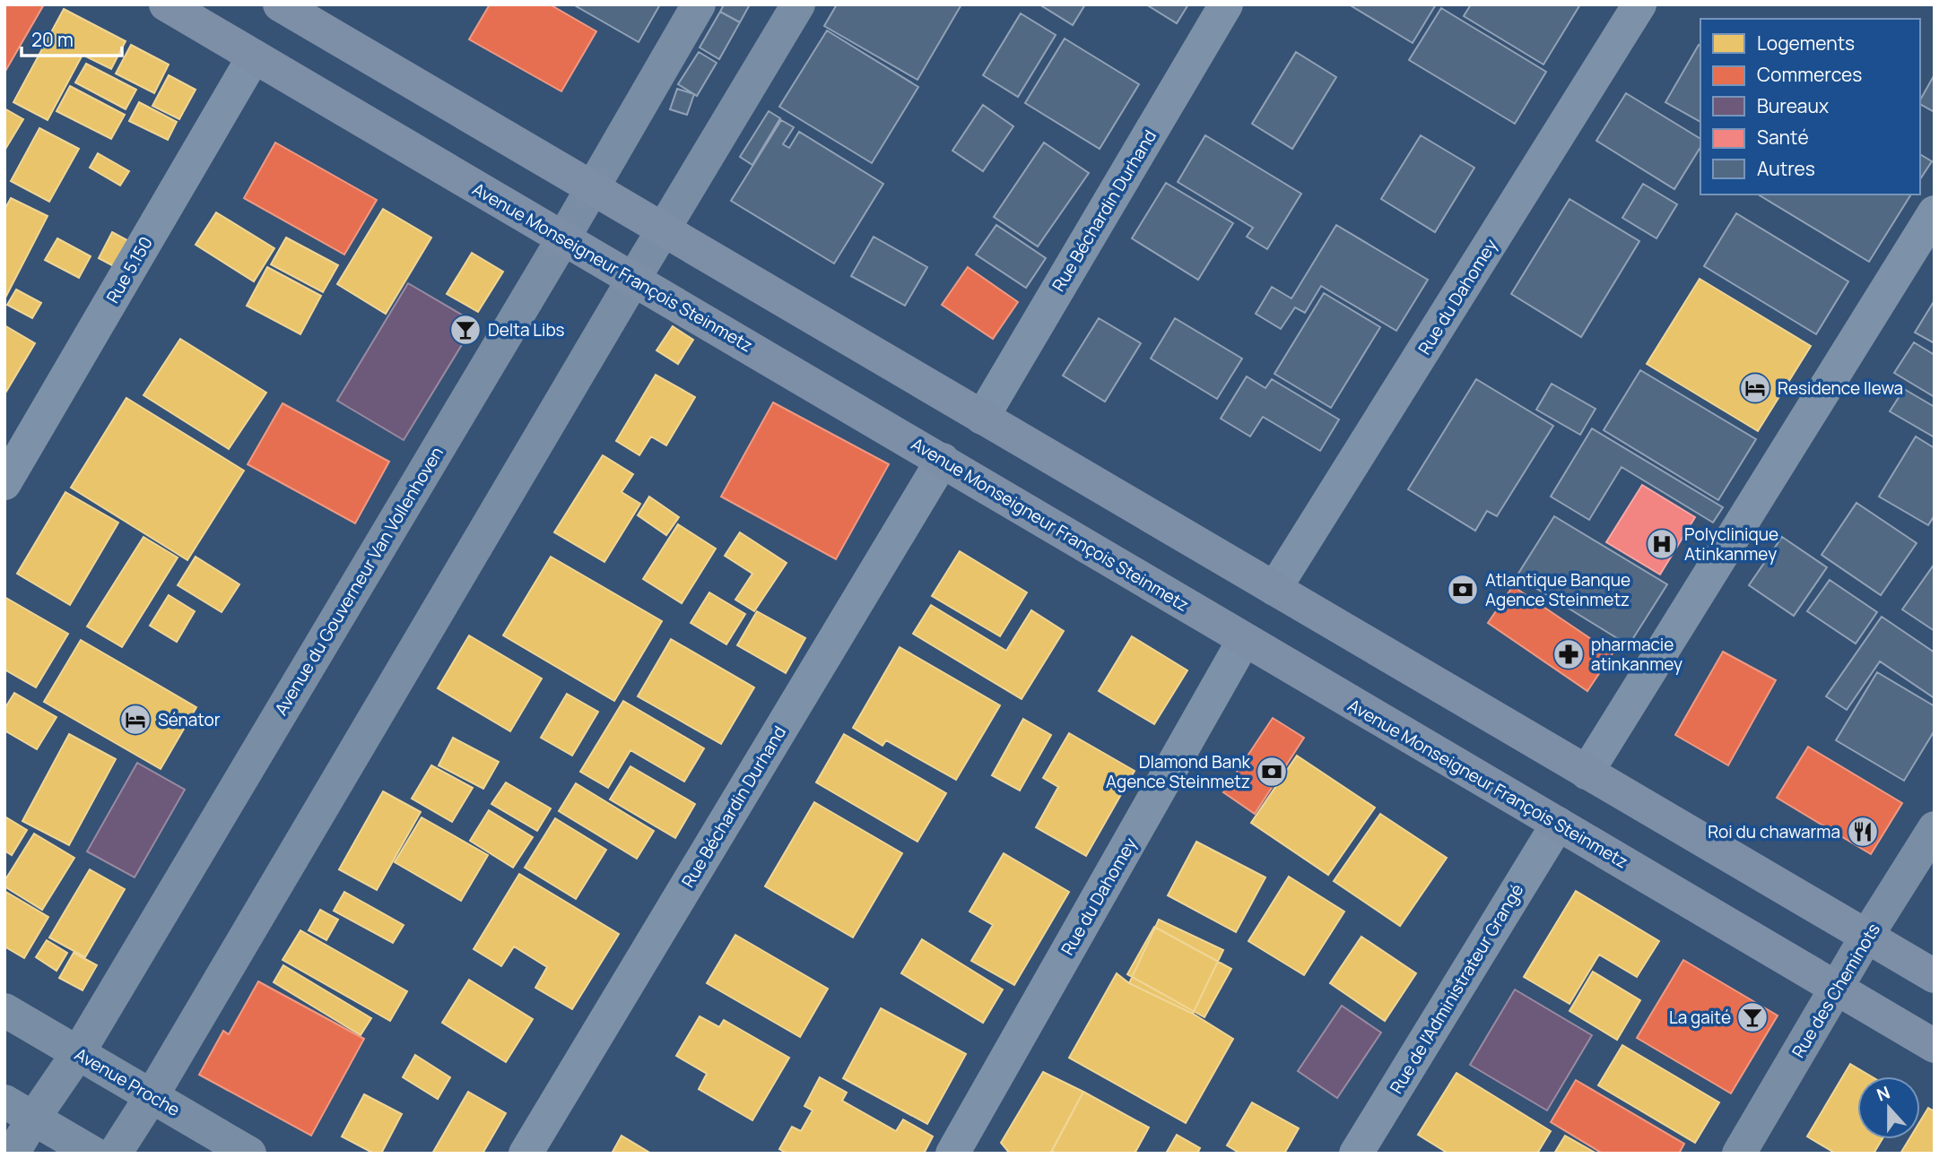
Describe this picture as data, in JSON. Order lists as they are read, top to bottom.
{
  "streets": {
    "main road": [
      "Avenue Monseigneur François Steinmetz",
      "Avenue du Gouverneur Van Vollenhoven",
      "Rue des Cheminots",
      "Avenue Proche"
    ],
    "street": [
      "Rue Béchardin Durhand",
      "Rue 5.150",
      "Rue du Dahomey",
      "Rue de l'Administrateur Grangé"
    ]
  },
  "crossings": [
    ["Rue Béchardin Durhand", "Avenue Monseigneur François Steinmetz"],
    ["Avenue Monseigneur François Steinmetz", "Rue 5.150"],
    ["Avenue Monseigneur François Steinmetz", "Rue du Dahomey"],
    ["Avenue Monseigneur François Steinmetz", "Avenue du Gouverneur Van Vollenhoven"],
    ["Avenue Monseigneur François Steinmetz", "Rue de l'Administrateur Grangé"],
    ["Avenue Monseigneur François Steinmetz", "Rue des Cheminots"],
    ["Avenue du Gouverneur Van Vollenhoven", "Avenue Proche"]
  ],
  "places": {
    "bar": ["Delta Libs", "La gaité"],
    "hotel": ["Residence Ilewa", "Sénator"],
    "hospital": ["Polyclinique Atinkanmey"],
    "bank": ["Atlantique Banque Agence Steinmetz", "DIamond Bank Agence Steinmetz"],
    "pharmacy": ["pharmacie atinkanmey"],
    "restaurant": ["Roi du chawarma"]
  },
  "legend": [
    "Logements",
    "Commerces",
    "Bureaux",
    "Santé",
    "Autres"
  ],
  "scale_bar": "20 m",
  "north": "top"
}
